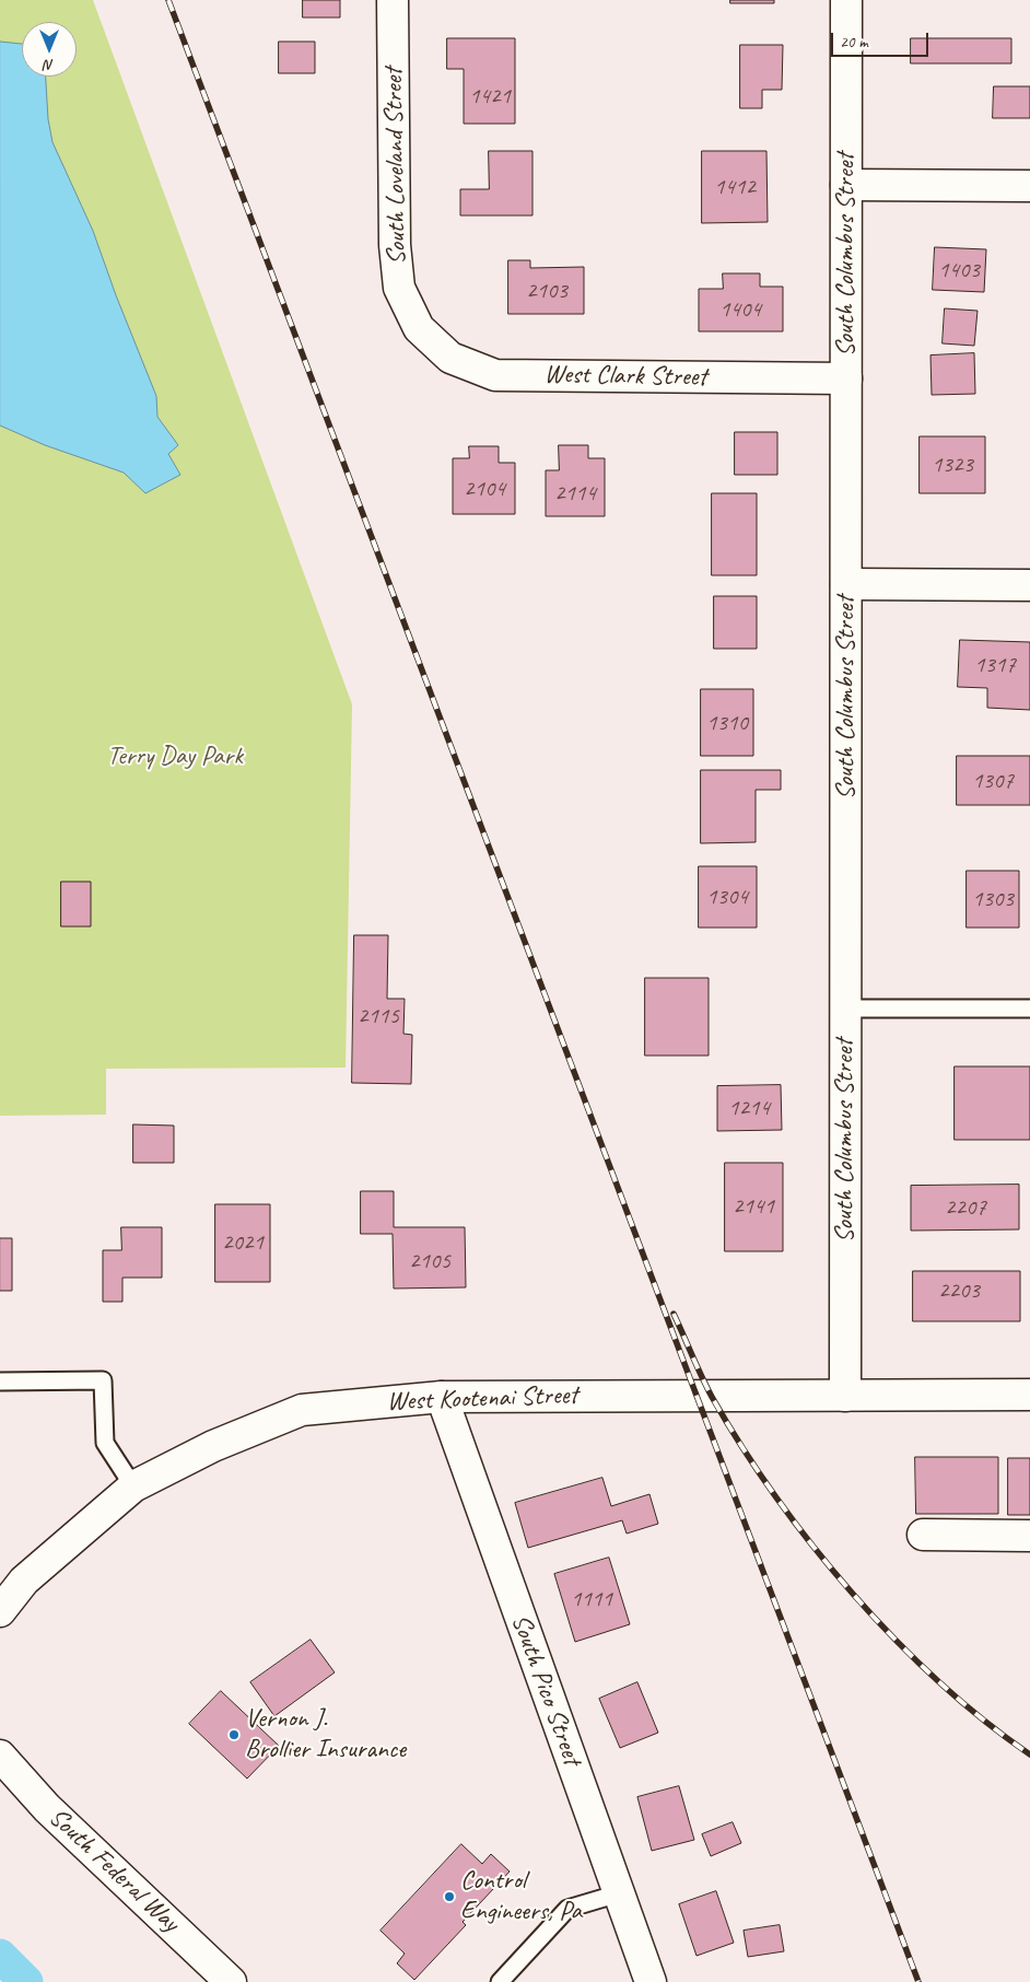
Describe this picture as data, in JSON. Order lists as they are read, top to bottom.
{
  "streets": {
    "street": [
      "South Loveland Street",
      "South Columbus Street",
      "West Clark Street",
      "West Kootenai Street",
      "South Pico Street",
      "South Federal Way"
    ]
  },
  "crossings": [
    ["South Loveland Street", "West Clark Street"],
    ["South Columbus Street", "West Clark Street"],
    ["South Columbus Street", "West Kootenai Street"],
    ["West Kootenai Street", "South Pico Street"]
  ],
  "parks": ["Terry Day Park"],
  "places": ["Vernon J. Brollier Insurance", "Control Engineers, Pa"],
  "house_numbers": [
    "1421",
    "1412",
    "1403",
    "2103",
    "1404",
    "1323",
    "2104",
    "2114",
    "1317",
    "1310",
    "1307",
    "1304",
    "1303",
    "2115",
    "1214",
    "2141",
    "2207",
    "2021",
    "2105",
    "2203",
    "1111"
  ],
  "scale_bar": "20 m",
  "north": "bottom"
}
